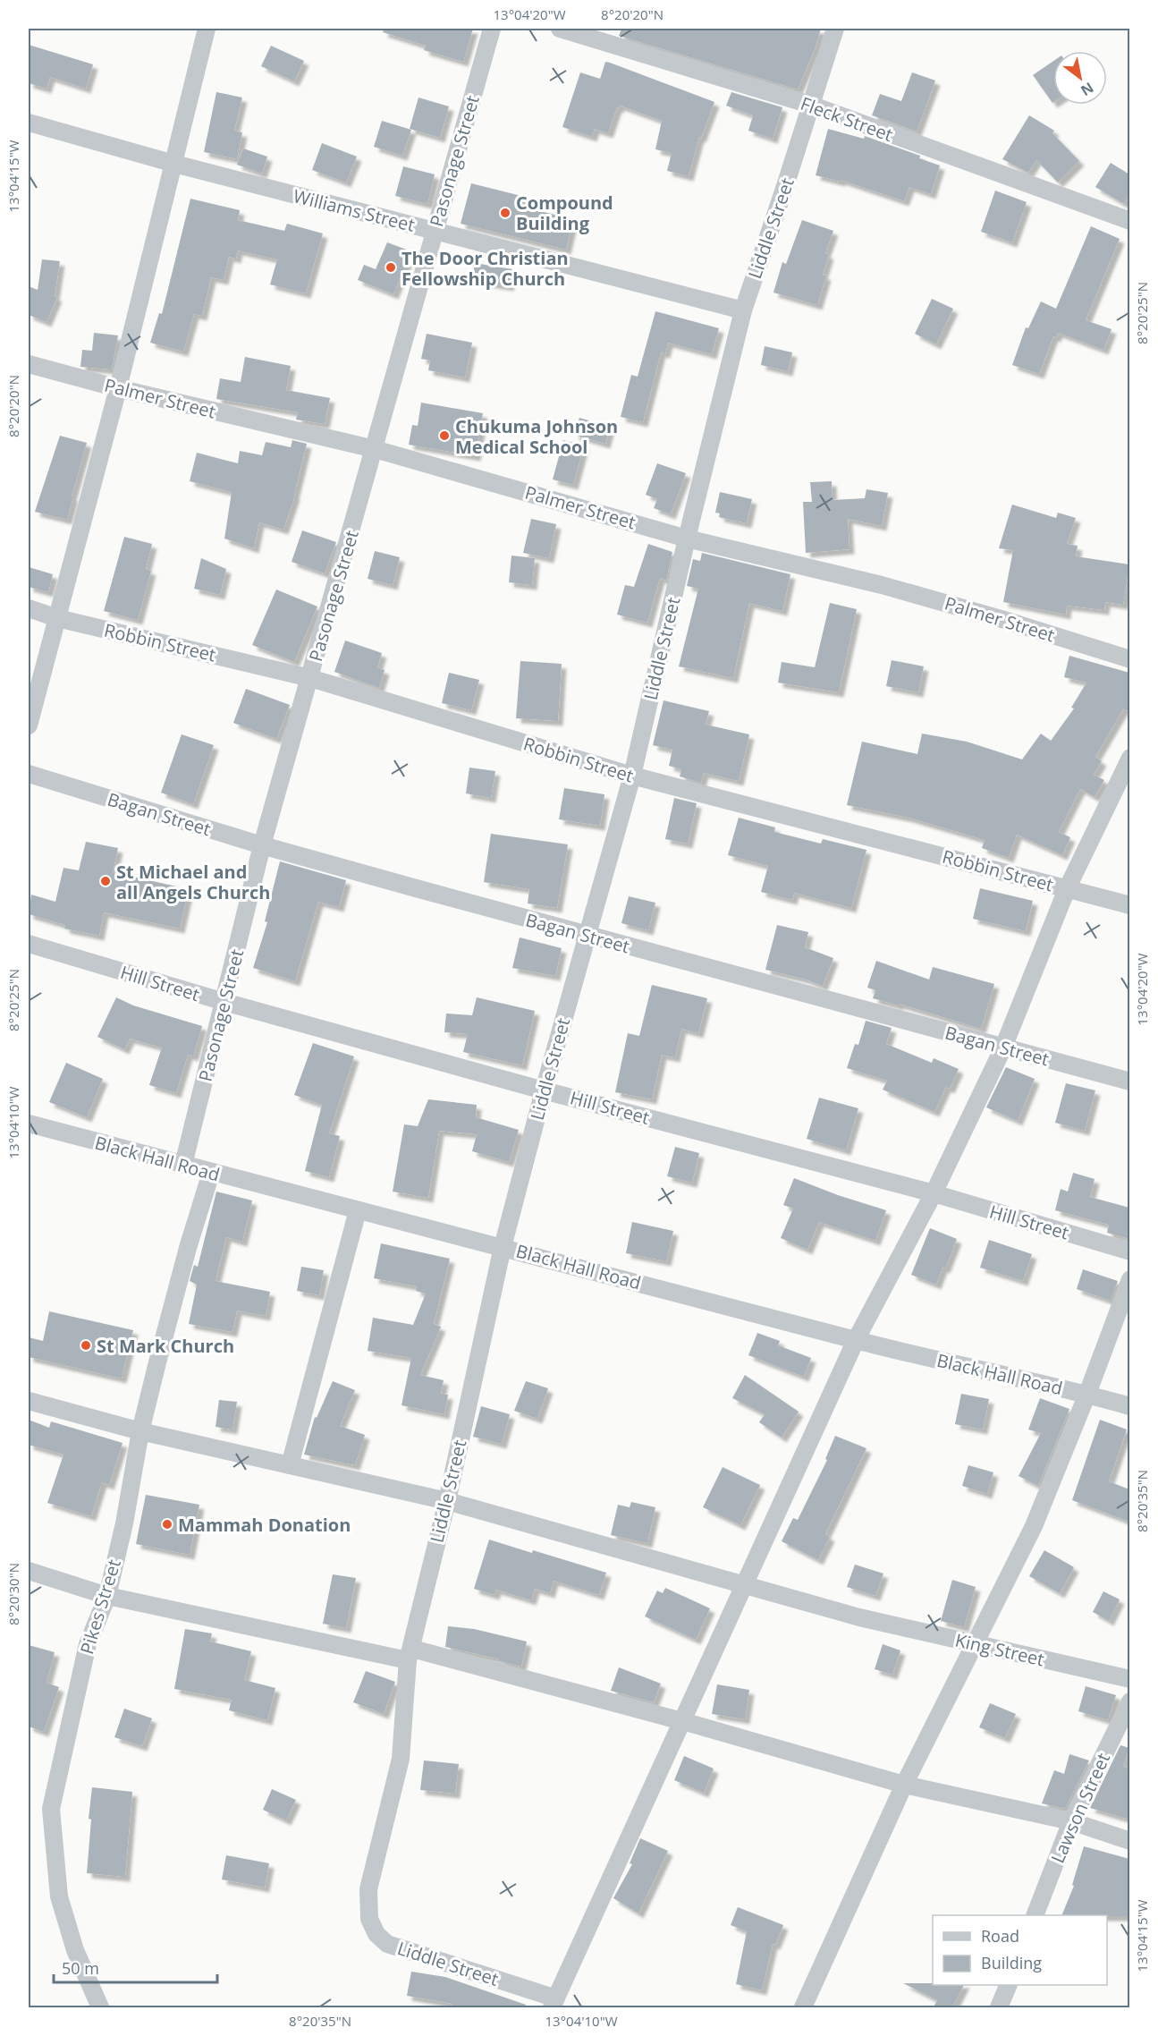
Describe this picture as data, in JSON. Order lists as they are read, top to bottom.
{
  "streets": {
    "street": [
      "Fleck Street",
      "Pasonage Street",
      "Williams Street",
      "Liddle Street",
      "Palmer Street",
      "Robbin Street",
      "Bagan Street",
      "Hill Street",
      "Black Hall Road",
      "Pikes Street",
      "King Street",
      "Lawson Street"
    ]
  },
  "crossings": [
    ["Fleck Street", "Liddle Street"],
    ["Pasonage Street", "Williams Street"],
    ["Pasonage Street", "Palmer Street"],
    ["Pasonage Street", "Robbin Street"],
    ["Pasonage Street", "Bagan Street"],
    ["Pasonage Street", "Hill Street"],
    ["Pasonage Street", "Black Hall Road"],
    ["Williams Street", "Liddle Street"],
    ["Liddle Street", "Palmer Street"],
    ["Liddle Street", "Robbin Street"],
    ["Liddle Street", "Bagan Street"],
    ["Liddle Street", "Hill Street"],
    ["Liddle Street", "Black Hall Road"],
    ["Liddle Street", "King Street"],
    ["Black Hall Road", "Pikes Street"],
    ["Pikes Street", "King Street"]
  ],
  "places": [
    "Compound Building",
    "The Door Christian Fellowship Church",
    "Chukuma Johnson Medical School",
    "St Michael and all Angels Church",
    "St Mark Church",
    "Mammah Donation"
  ],
  "legend": ["Road", "Building"],
  "scale_bar": "50 m",
  "north": "bottom right",
  "coordinates": [
    "13°04'20\"W",
    "8°20'20\"N",
    "13°04'15\"W",
    "8°20'25\"N",
    "13°04'10\"W",
    "8°20'35\"N",
    "8°20'30\"N"
  ]
}
